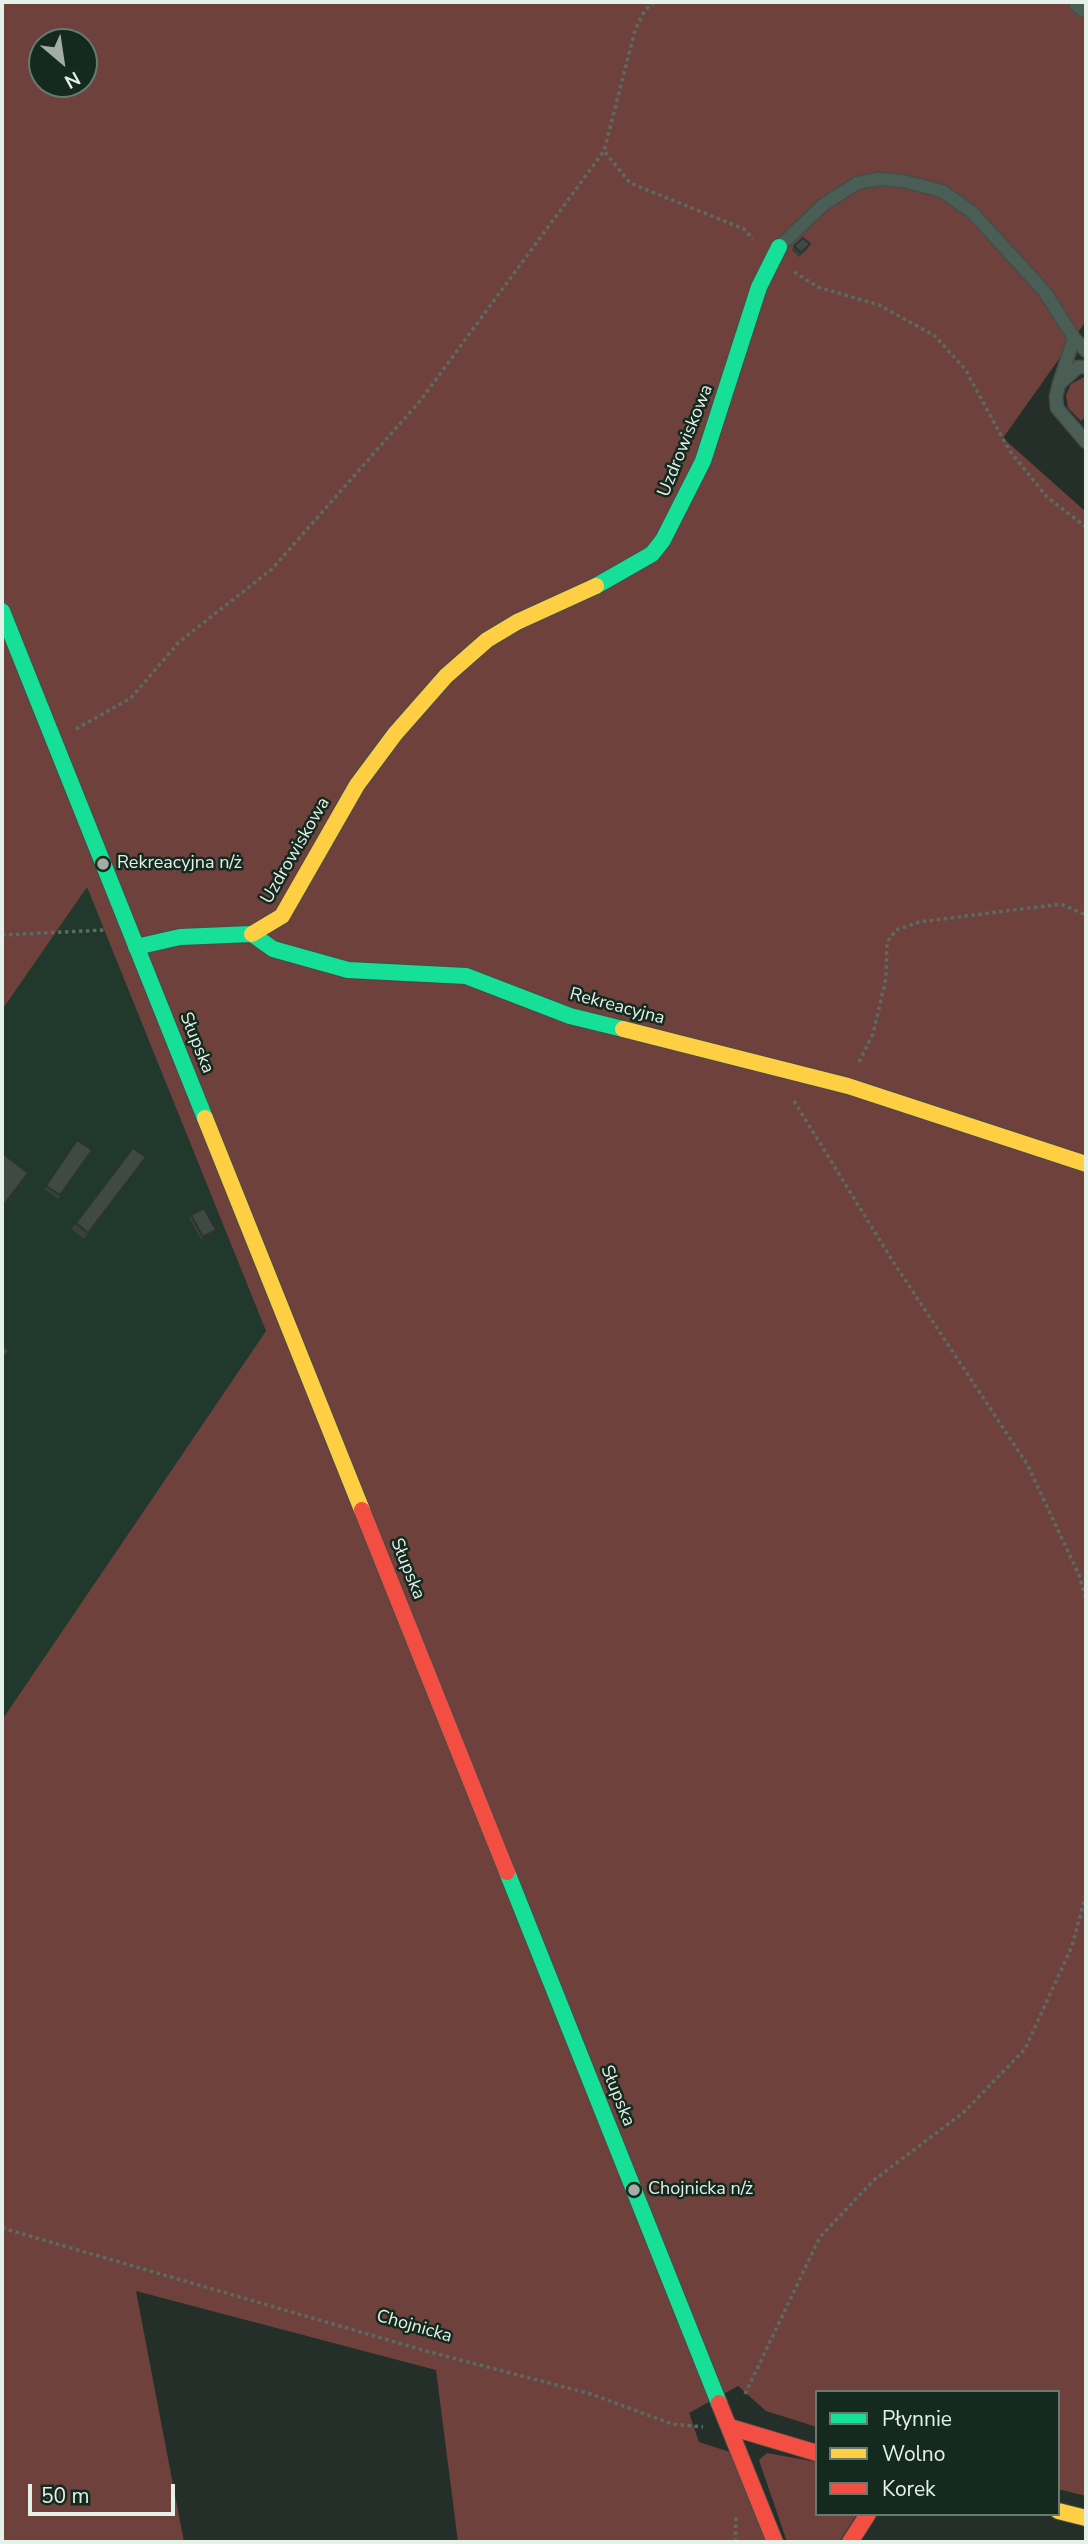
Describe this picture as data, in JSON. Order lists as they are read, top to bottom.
{
  "streets": {
    "street": ["Uzdrowiskowa", "Rekreacyjna", "Słupska"],
    "path": ["Chojnicka"]
  },
  "crossings": [
    ["Uzdrowiskowa", "Rekreacyjna"],
    ["Słupska", "Chojnicka"]
  ],
  "places": ["Rekreacyjna n/ż", "Chojnicka n/ż"],
  "legend": ["Płynnie", "Wolno", "Korek"],
  "scale_bar": "50 m",
  "north": "bottom right"
}
